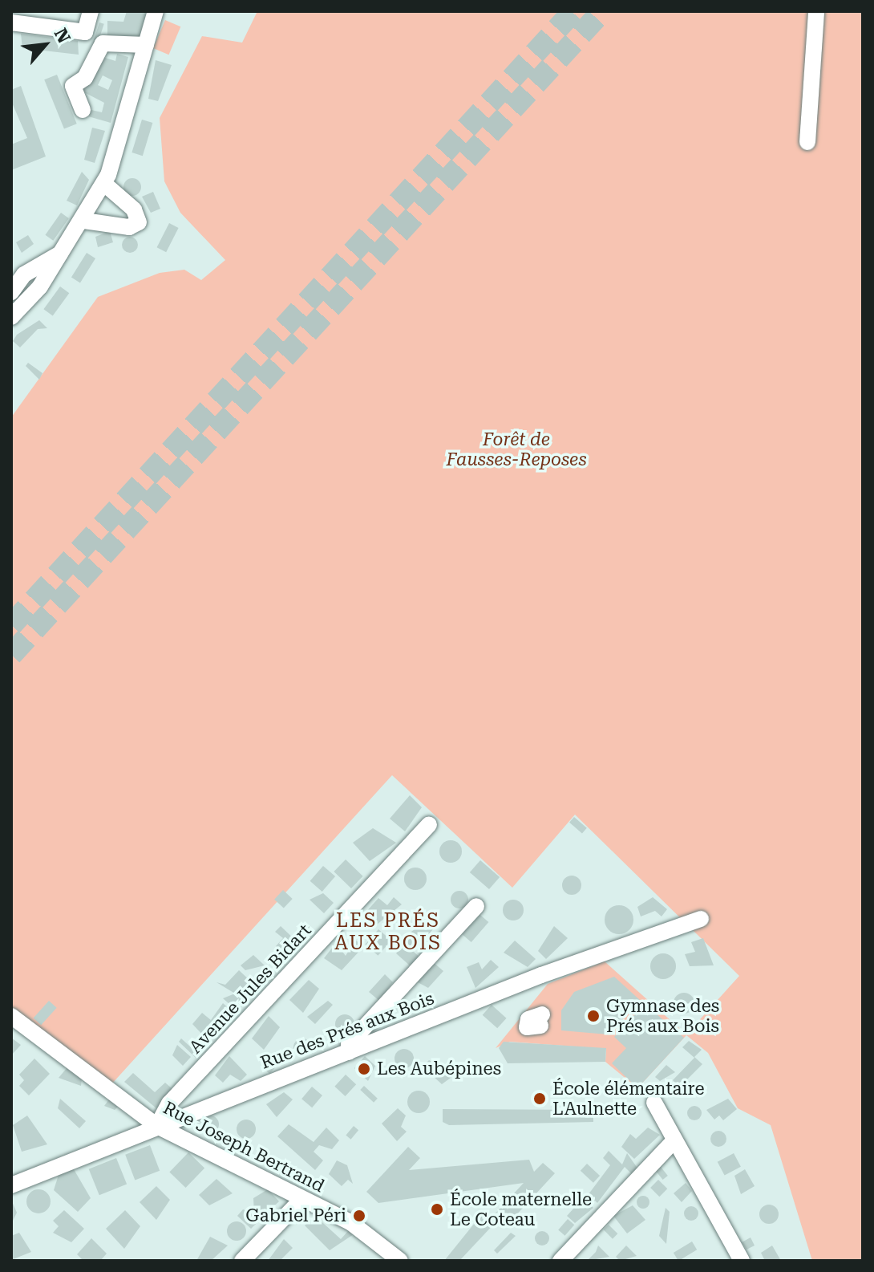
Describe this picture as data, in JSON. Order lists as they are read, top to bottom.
{
  "streets": {
    "street": ["Avenue Jules Bidart", "Rue des Prés aux Bois", "Rue Joseph Bertrand"]
  },
  "crossings": [
    ["Avenue Jules Bidart", "Rue des Prés aux Bois"],
    ["Avenue Jules Bidart", "Rue Joseph Bertrand"],
    ["Rue des Prés aux Bois", "Rue Joseph Bertrand"]
  ],
  "districts": ["LES PRÉS AUX BOIS"],
  "parks": ["Forêt de Fausses-Reposes"],
  "places": [
    "Gymnase des Prés aux Bois",
    "Les Aubépines",
    "École élémentaire L'Aulnette",
    "École maternelle Le Coteau",
    "Gabriel Péri"
  ],
  "north": "top right"
}
